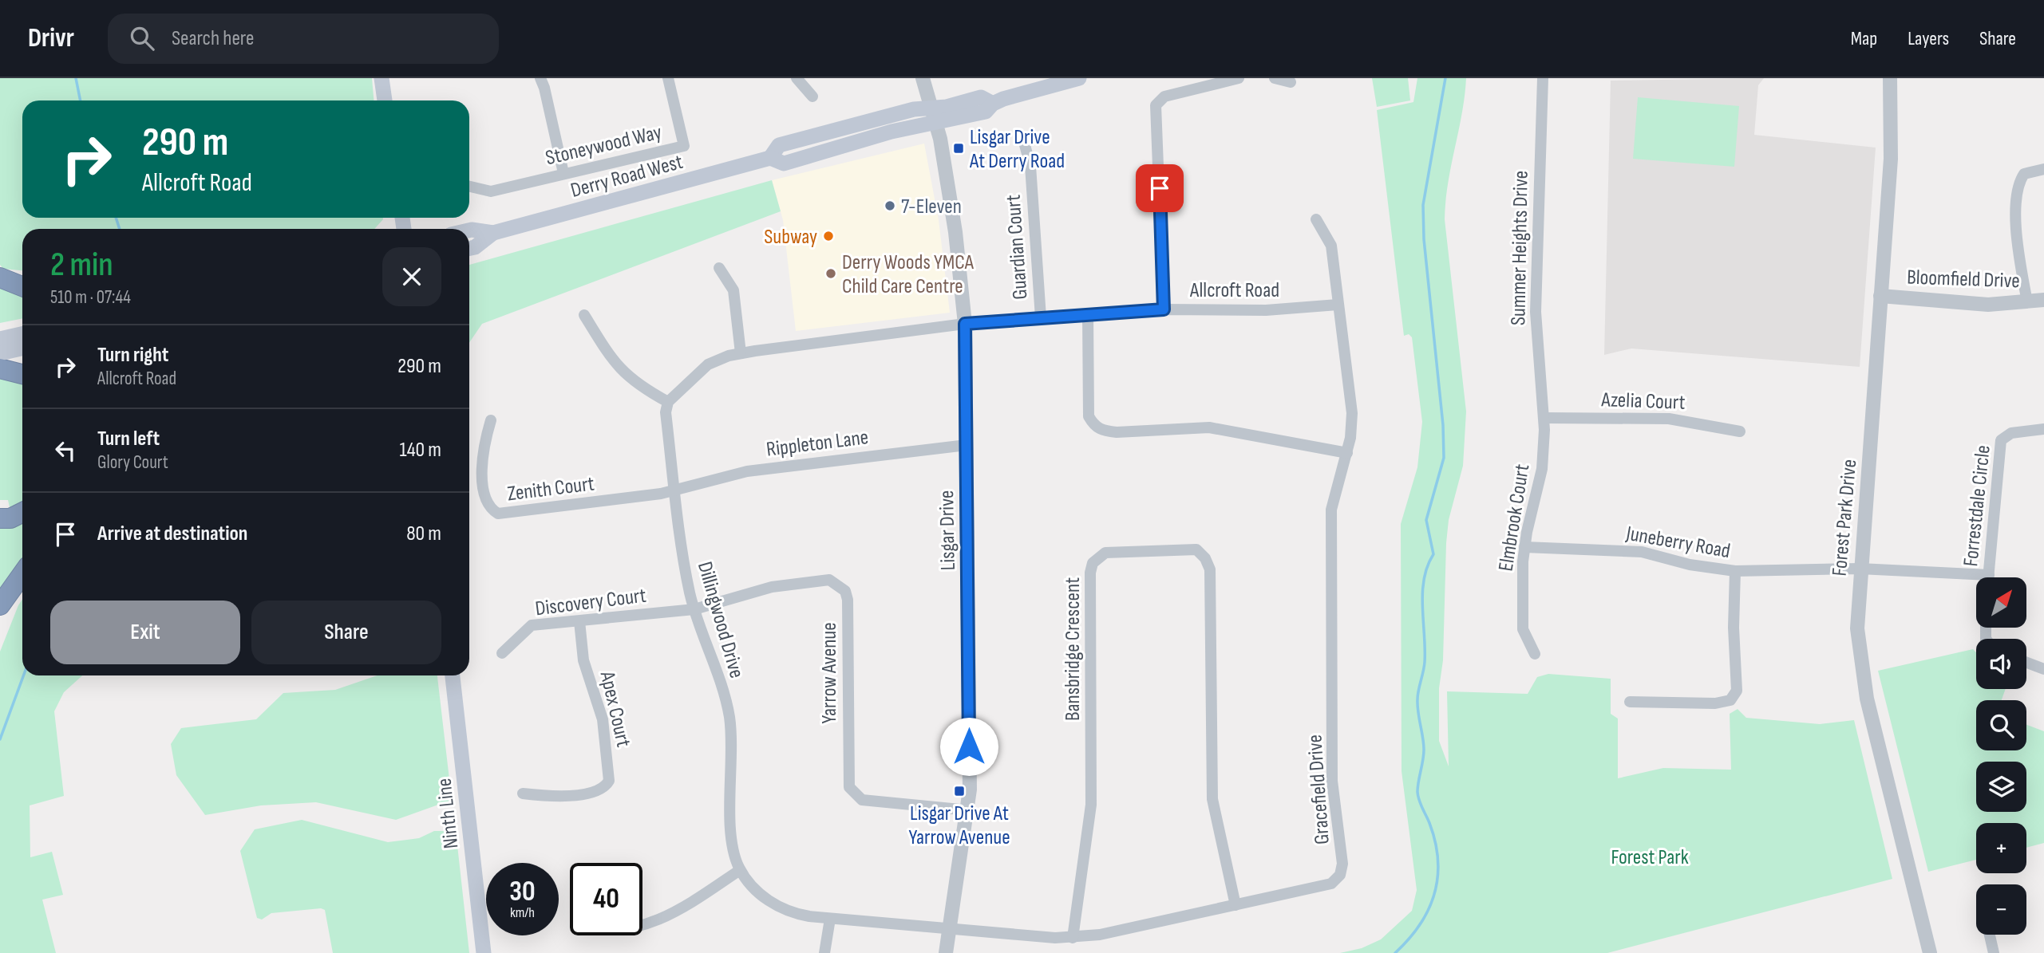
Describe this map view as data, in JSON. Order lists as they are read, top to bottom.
{
  "streets": {
    "main road": ["Derry Road West", "Ninth Line"],
    "street": [
      "Stoneywood Way",
      "Guardian Court",
      "Summer Heights Drive",
      "Bloomfield Drive",
      "Allcroft Road",
      "Azelia Court",
      "Rippleton Lane",
      "Zenith Court",
      "Forrestdale Circle",
      "Elmbrook Court",
      "Forest Park Drive",
      "Lisgar Drive",
      "Juneberry Road",
      "Discovery Court",
      "Dillingwood Drive",
      "Bansbridge Crescent",
      "Yarrow Avenue",
      "Apex Court",
      "Gracefield Drive"
    ]
  },
  "crossings": [
    ["Derry Road West", "Lisgar Drive"],
    ["Guardian Court", "Allcroft Road"],
    ["Summer Heights Drive", "Azelia Court"],
    ["Summer Heights Drive", "Elmbrook Court"],
    ["Bloomfield Drive", "Forest Park Drive"],
    ["Allcroft Road", "Lisgar Drive"],
    ["Allcroft Road", "Gracefield Drive"],
    ["Azelia Court", "Elmbrook Court"],
    ["Rippleton Lane", "Zenith Court"],
    ["Rippleton Lane", "Lisgar Drive"],
    ["Rippleton Lane", "Dillingwood Drive"],
    ["Zenith Court", "Dillingwood Drive"],
    ["Forrestdale Circle", "Juneberry Road"],
    ["Elmbrook Court", "Juneberry Road"],
    ["Forest Park Drive", "Juneberry Road"],
    ["Lisgar Drive", "Dillingwood Drive"],
    ["Lisgar Drive", "Yarrow Avenue"],
    ["Lisgar Drive", "Gracefield Drive"],
    ["Discovery Court", "Dillingwood Drive"],
    ["Discovery Court", "Yarrow Avenue"],
    ["Discovery Court", "Apex Court"],
    ["Dillingwood Drive", "Yarrow Avenue"],
    ["Dillingwood Drive", "Gracefield Drive"],
    ["Bansbridge Crescent", "Gracefield Drive"]
  ],
  "parks": ["Forest Park"],
  "places": {
    "transit": ["Lisgar Drive At Derry Road", "Lisgar Drive At Yarrow Avenue"],
    "other": ["7-Eleven", "Subway", "Derry Woods YMCA Child Care Centre"]
  },
  "north": "top right",
  "page": {
    "header": "Drivr",
    "search": "Search here",
    "nav": ["Map", "Layers", "Share"],
    "turn": ["290 m", "Allcroft Road"],
    "heading": ["2 min", "510 m · 07:44"],
    "list": [
      {
        "name": "Turn right",
        "note": "Allcroft Road",
        "value": "290 m"
      },
      {
        "name": "Turn left",
        "note": "Glory Court",
        "value": "140 m"
      },
      {
        "name": "Arrive at destination",
        "value": "80 m"
      }
    ],
    "map_buttons": ["+", "−"],
    "buttons": ["Exit", "Share"],
    "speed": "30 km/h",
    "limit": "40"
  }
}
